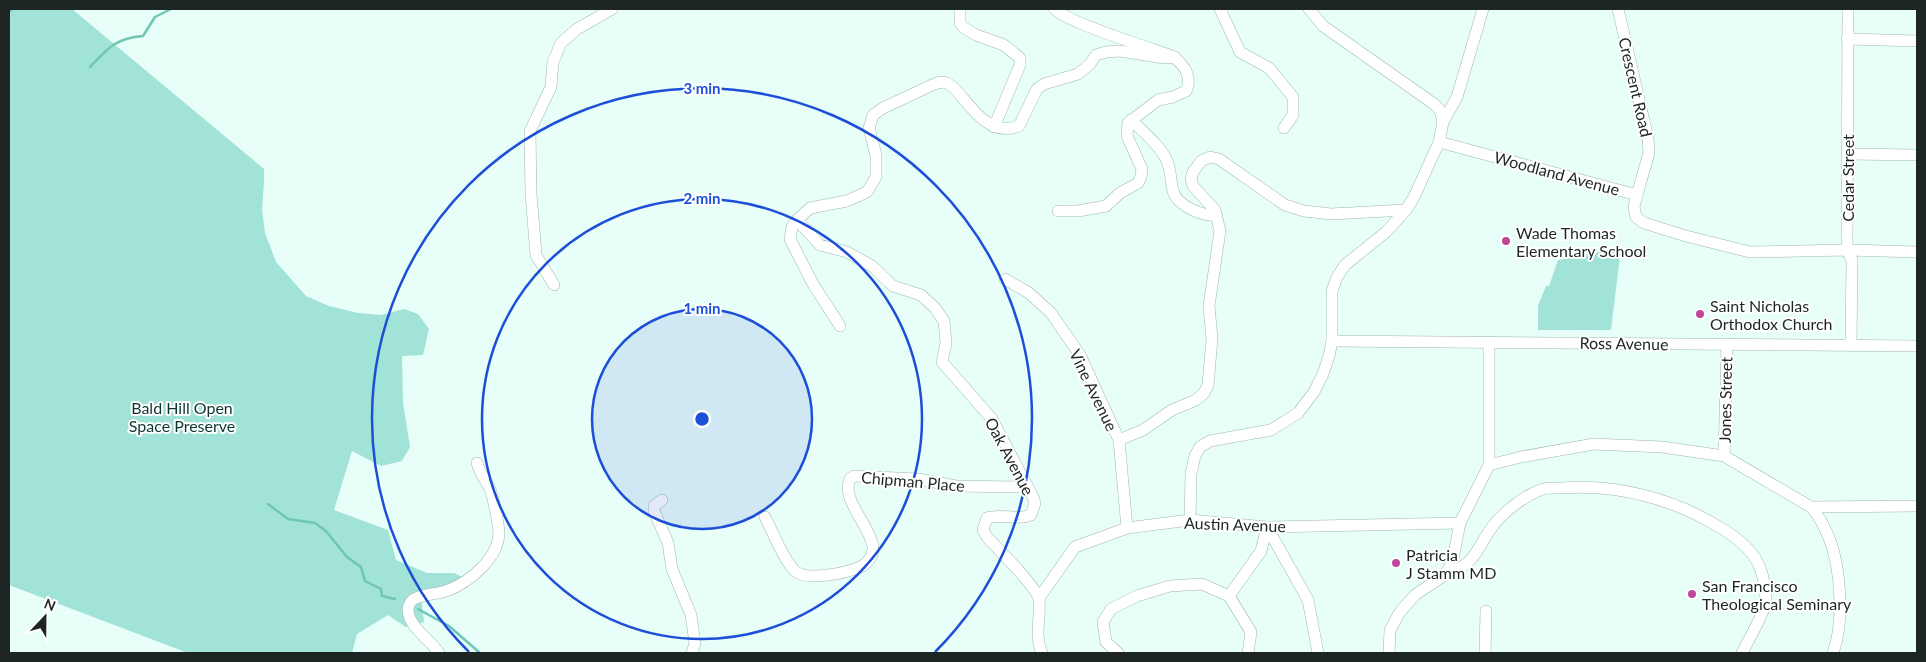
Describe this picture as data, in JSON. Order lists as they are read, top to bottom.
{
  "streets": {
    "street": [
      "Crescent Road",
      "Woodland Avenue",
      "Cedar Street",
      "Ross Avenue",
      "Vine Avenue",
      "Jones Street",
      "Oak Avenue",
      "Chipman Place",
      "Austin Avenue"
    ]
  },
  "crossings": [
    ["Crescent Road", "Woodland Avenue"],
    ["Woodland Avenue", "Cedar Street"],
    ["Cedar Street", "Ross Avenue"],
    ["Ross Avenue", "Jones Street"],
    ["Vine Avenue", "Austin Avenue"],
    ["Oak Avenue", "Chipman Place"],
    ["Oak Avenue", "Austin Avenue"]
  ],
  "parks": ["Bald Hill Open Space Preserve"],
  "places": [
    "Wade Thomas Elementary School",
    "Saint Nicholas Orthodox Church",
    "Patricia J Stamm MD",
    "San Francisco Theological Seminary"
  ],
  "north": "top",
  "rings": ["3 min", "2 min", "1 min"]
}
